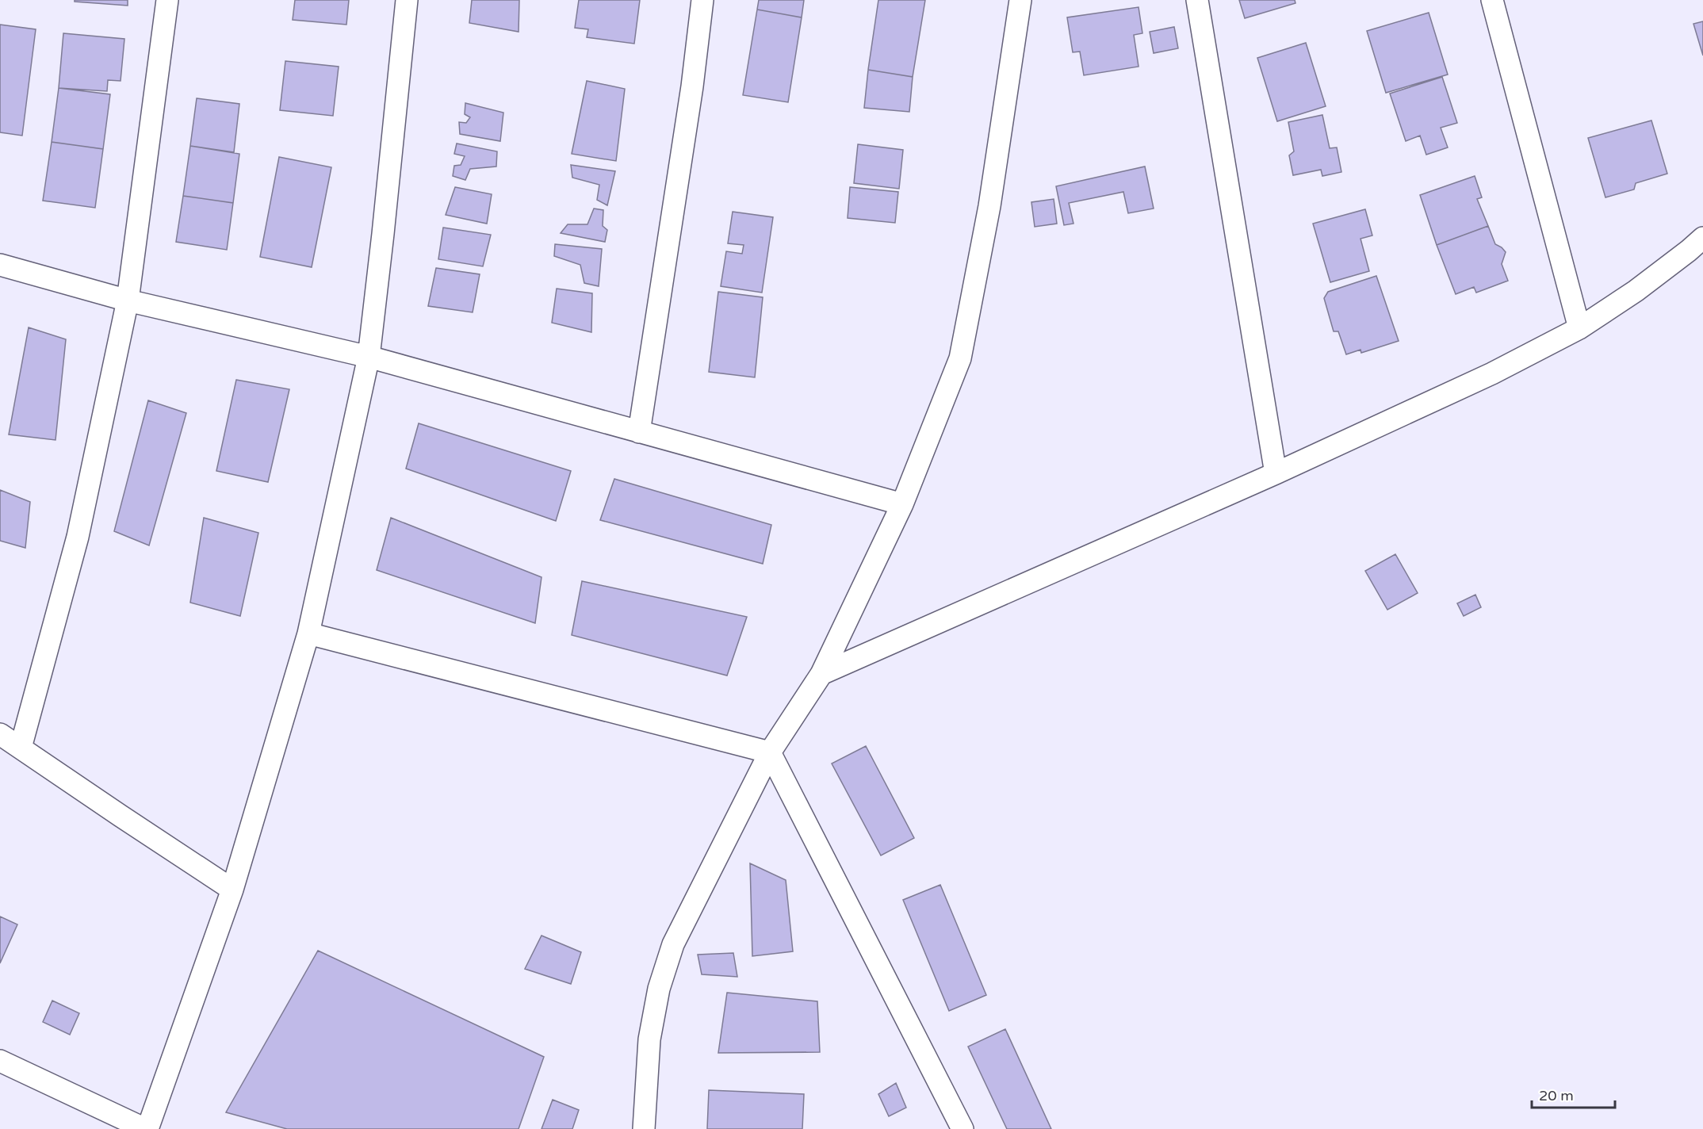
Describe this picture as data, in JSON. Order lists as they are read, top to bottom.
{
  "scale_bar": "20 m"
}
